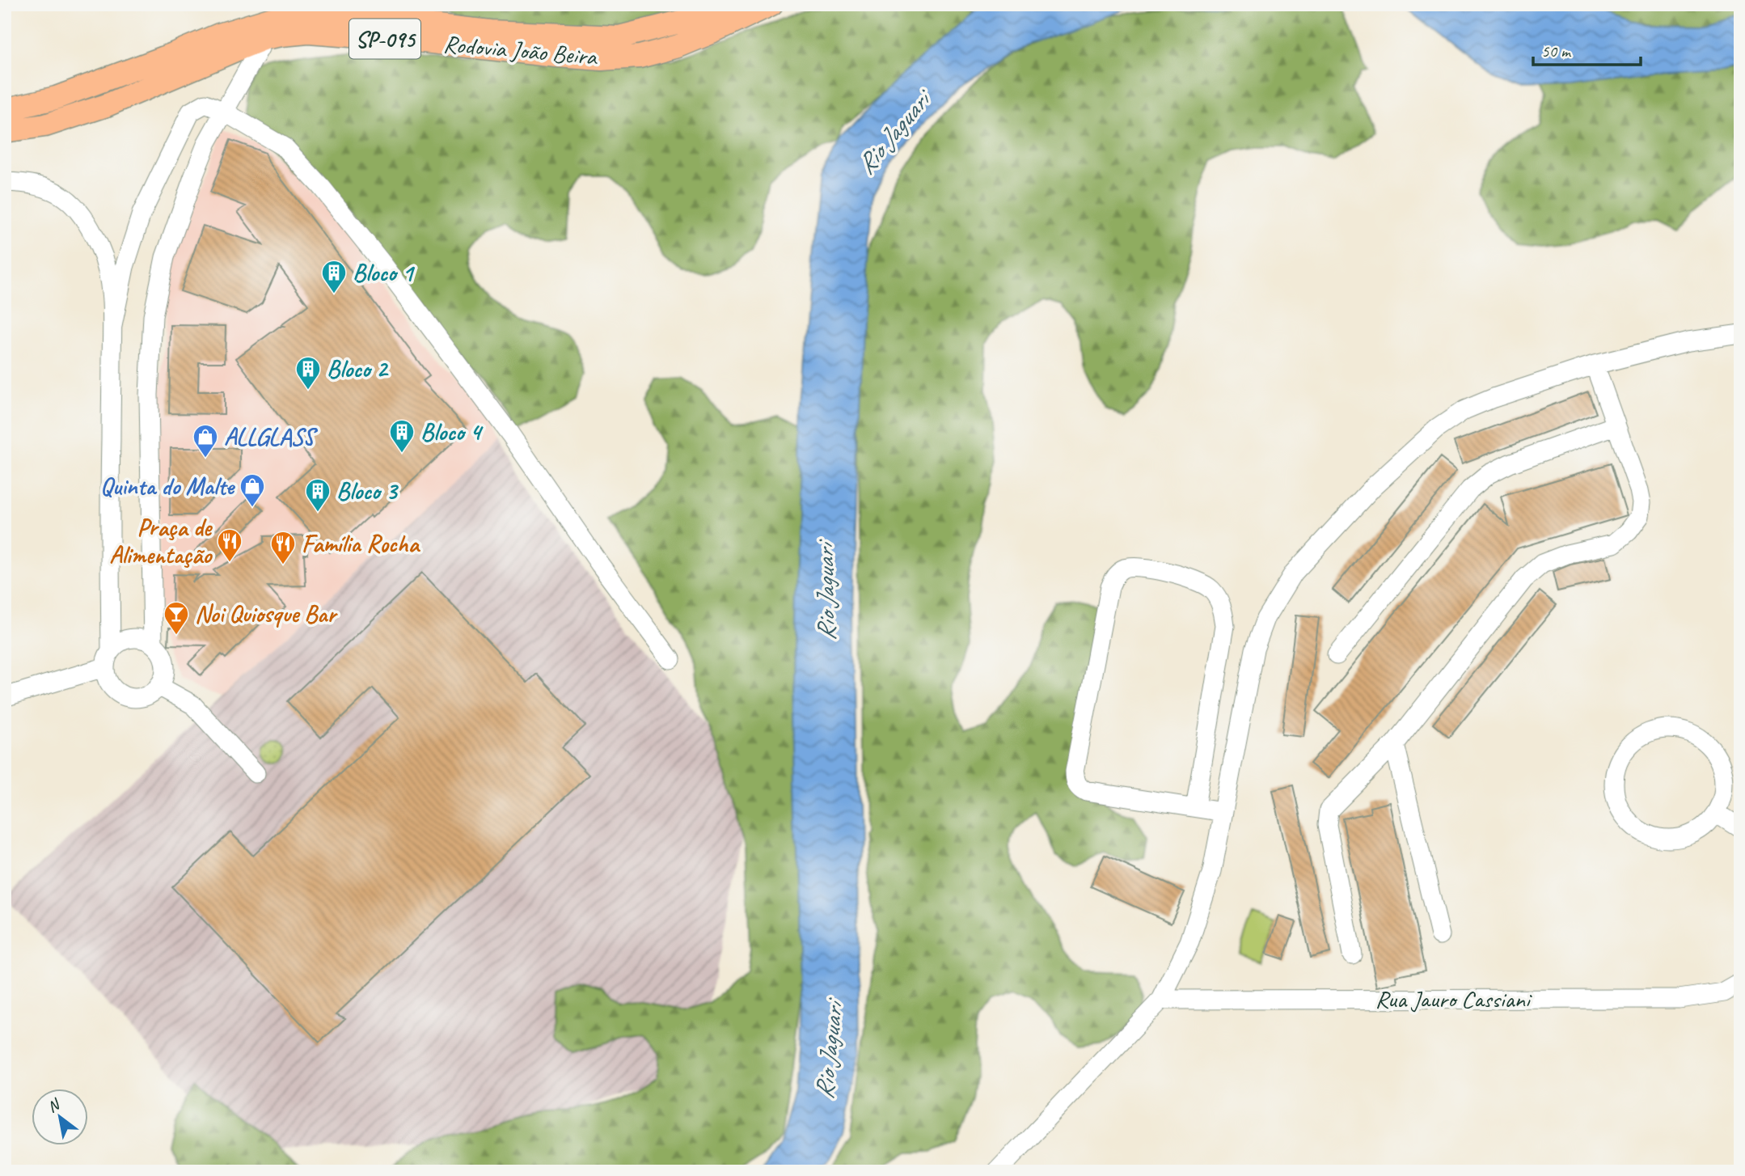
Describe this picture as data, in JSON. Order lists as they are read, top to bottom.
{
  "streets": {
    "main road": ["SP-095", "Rodovia João Beira"],
    "street": ["Rua Jauro Cassiani"]
  },
  "water": ["Rio Jaguari"],
  "places": {
    "building": [
      "Bloco 1",
      "Bloco 2",
      "Bloco 4",
      "Bloco 3"
    ],
    "shop": ["ALLGLASS", "Quinta do Malte"],
    "restaurant": ["Praça de Alimentação", "Família Rocha"],
    "bar": ["Noi Quiosque Bar"]
  },
  "scale_bar": "50 m",
  "north": "top left"
}
